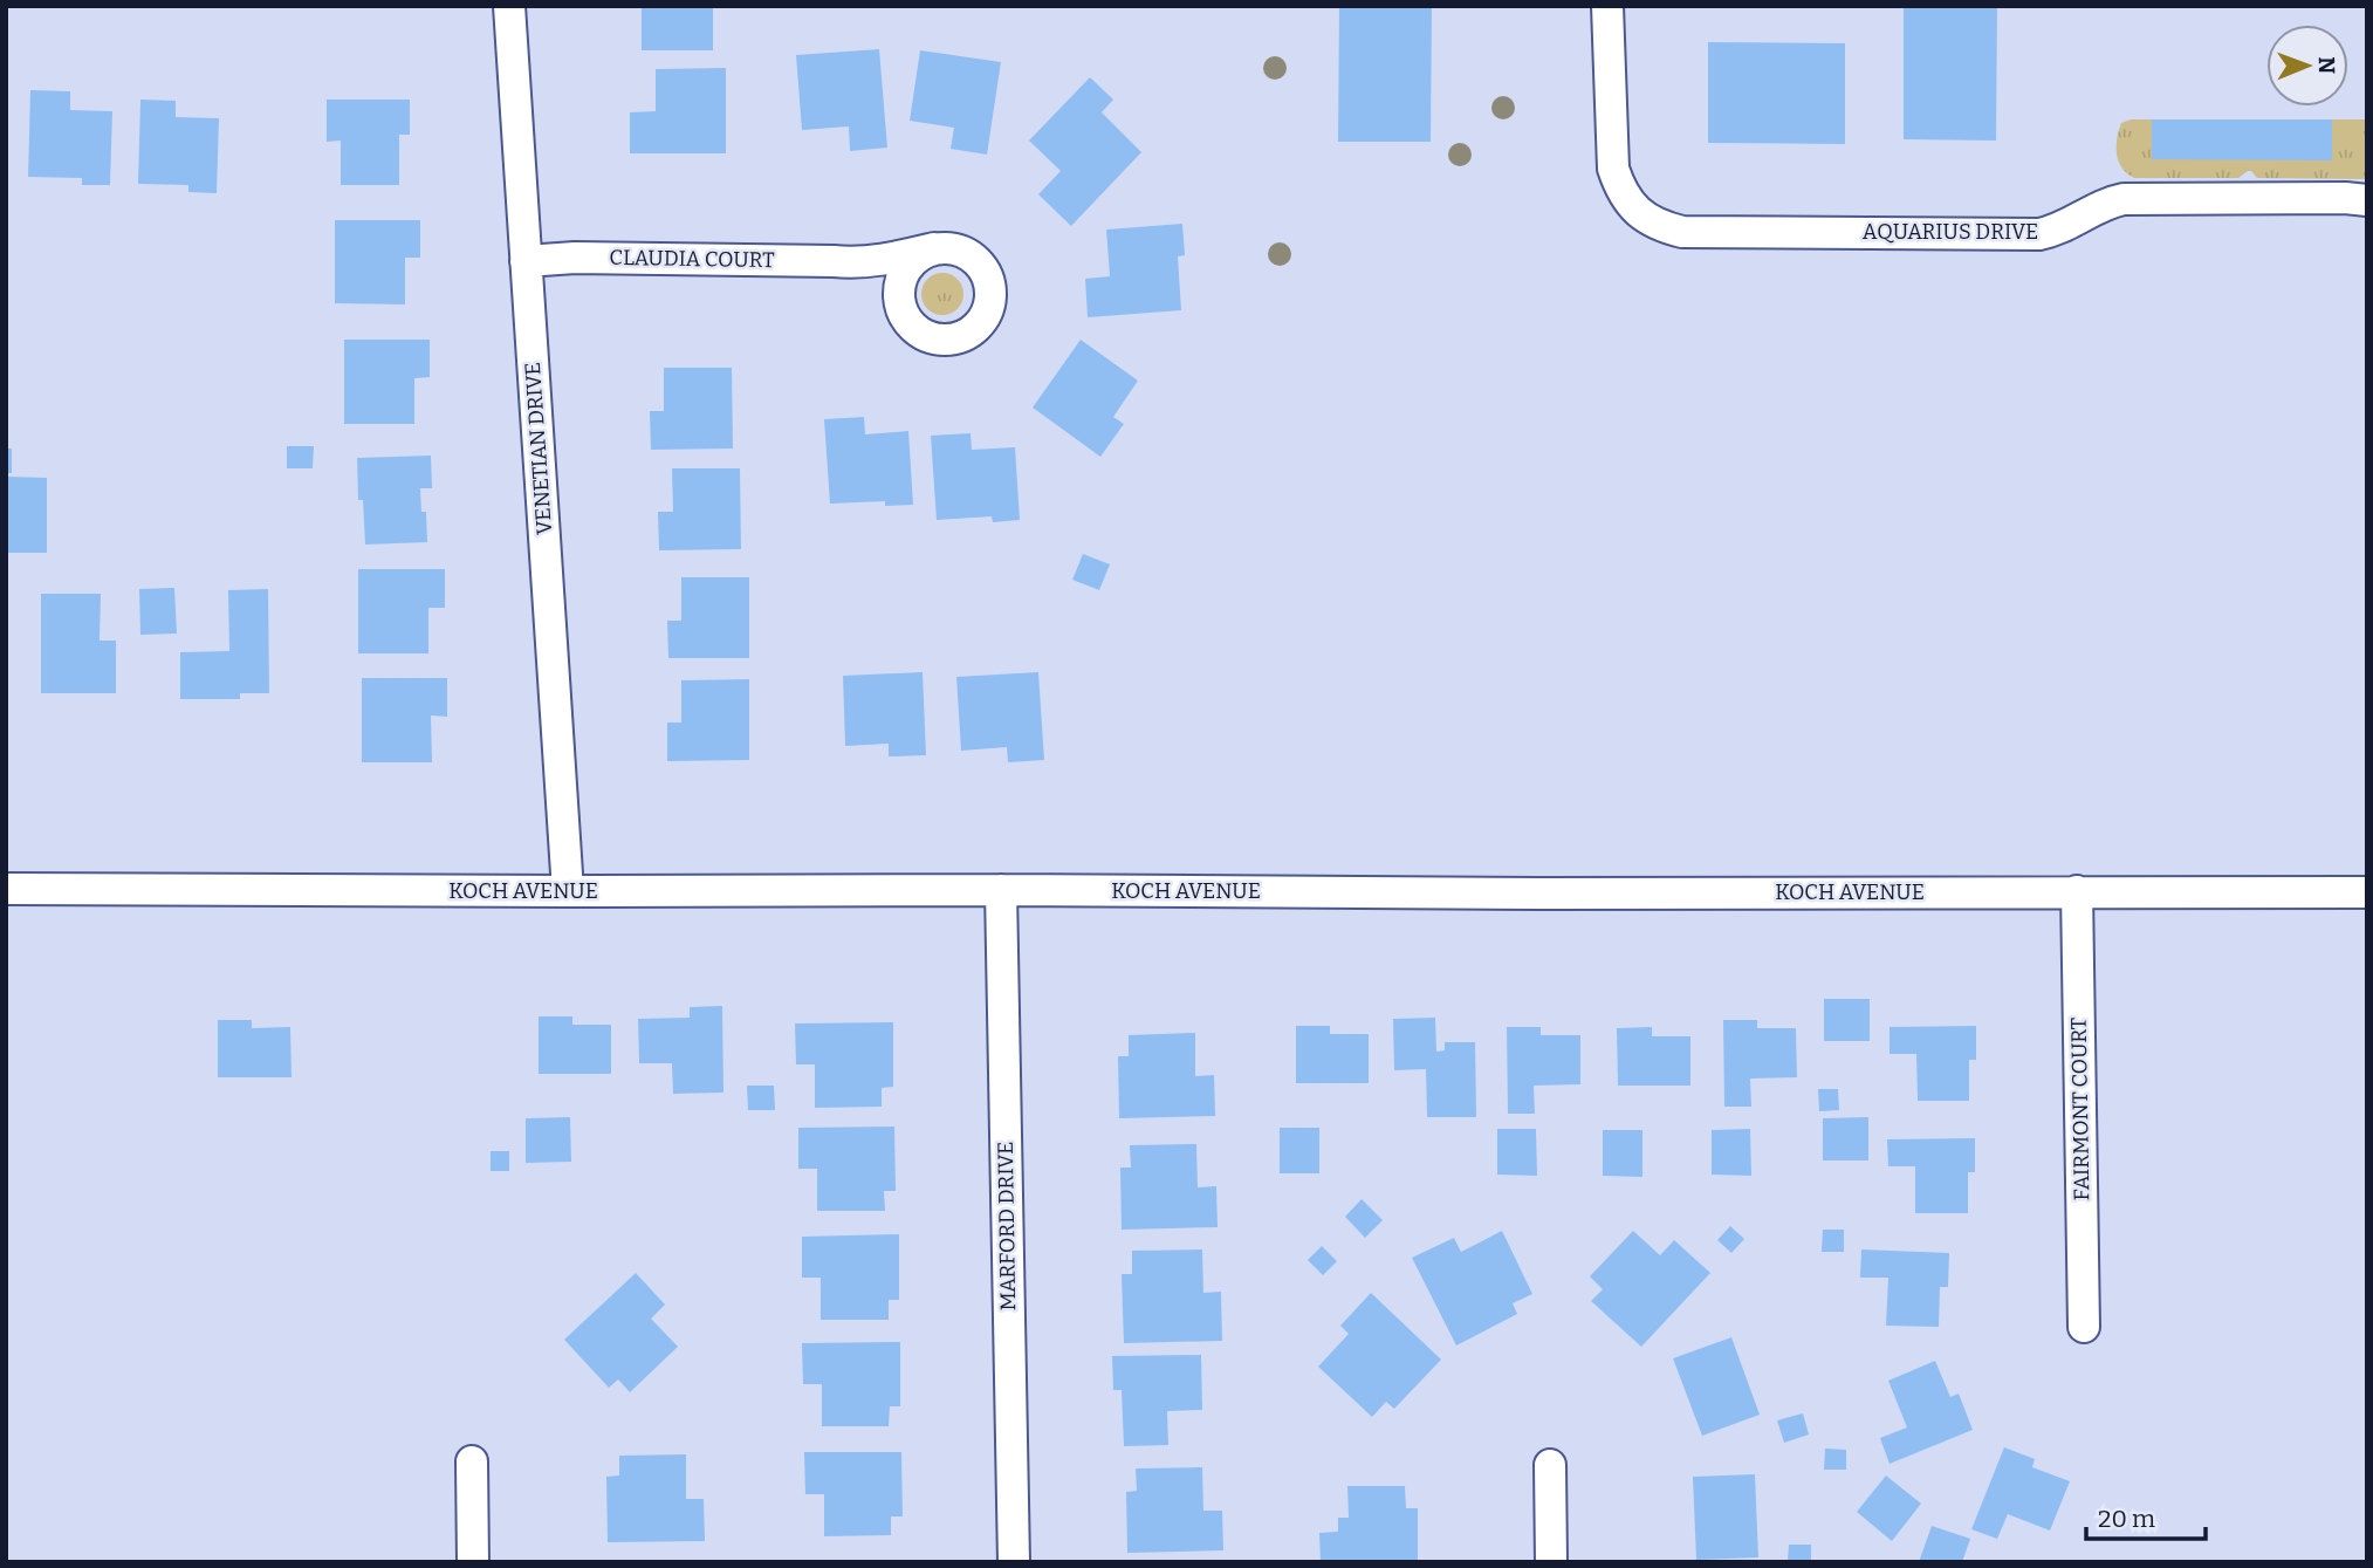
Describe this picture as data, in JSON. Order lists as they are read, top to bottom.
{
  "streets": {
    "street": [
      "AQUARIUS DRIVE",
      "CLAUDIA COURT",
      "VENETIAN DRIVE",
      "KOCH AVENUE",
      "FAIRMONT COURT",
      "MARFORD DRIVE"
    ]
  },
  "crossings": [
    ["CLAUDIA COURT", "VENETIAN DRIVE"],
    ["VENETIAN DRIVE", "KOCH AVENUE"],
    ["KOCH AVENUE", "FAIRMONT COURT"],
    ["KOCH AVENUE", "MARFORD DRIVE"]
  ],
  "scale_bar": "20 m",
  "north": "right"
}
